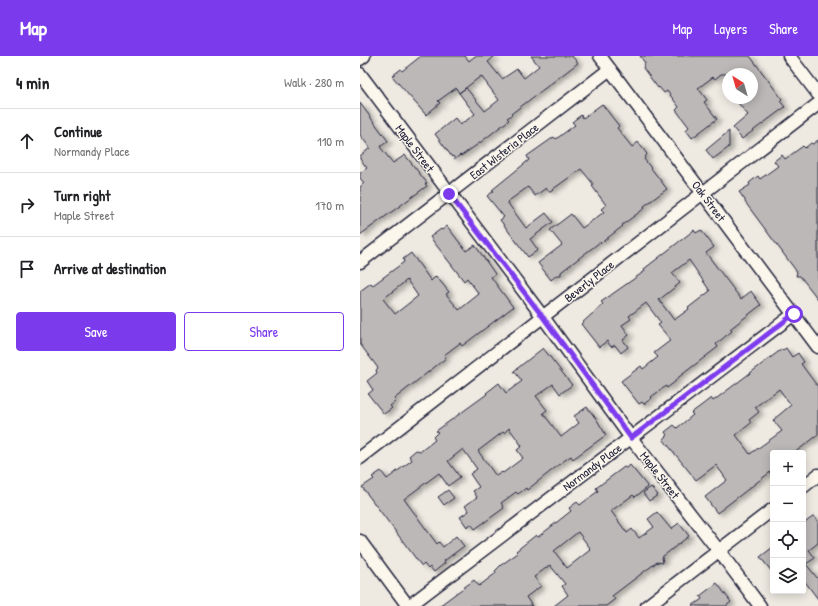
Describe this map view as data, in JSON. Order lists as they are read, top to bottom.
{
  "streets": {
    "street": [
      "Maple Street",
      "East Wisteria Place",
      "Oak Street",
      "Beverly Place",
      "Normandy Place"
    ]
  },
  "crossings": [
    ["Maple Street", "East Wisteria Place"],
    ["Maple Street", "Beverly Place"],
    ["Maple Street", "Normandy Place"],
    ["East Wisteria Place", "Oak Street"],
    ["Oak Street", "Beverly Place"],
    ["Oak Street", "Normandy Place"]
  ],
  "north": "top left",
  "page": {
    "header": "Map",
    "nav": ["Map", "Layers", "Share"],
    "heading": ["4 min", "Walk · 280 m"],
    "list": [
      ["Continue", "Normandy Place", "110 m"],
      ["Turn right", "Maple Street", "170 m"],
      "Arrive at destination"
    ],
    "buttons": ["Save", "Share"],
    "map_buttons": ["+", "−"]
  }
}
